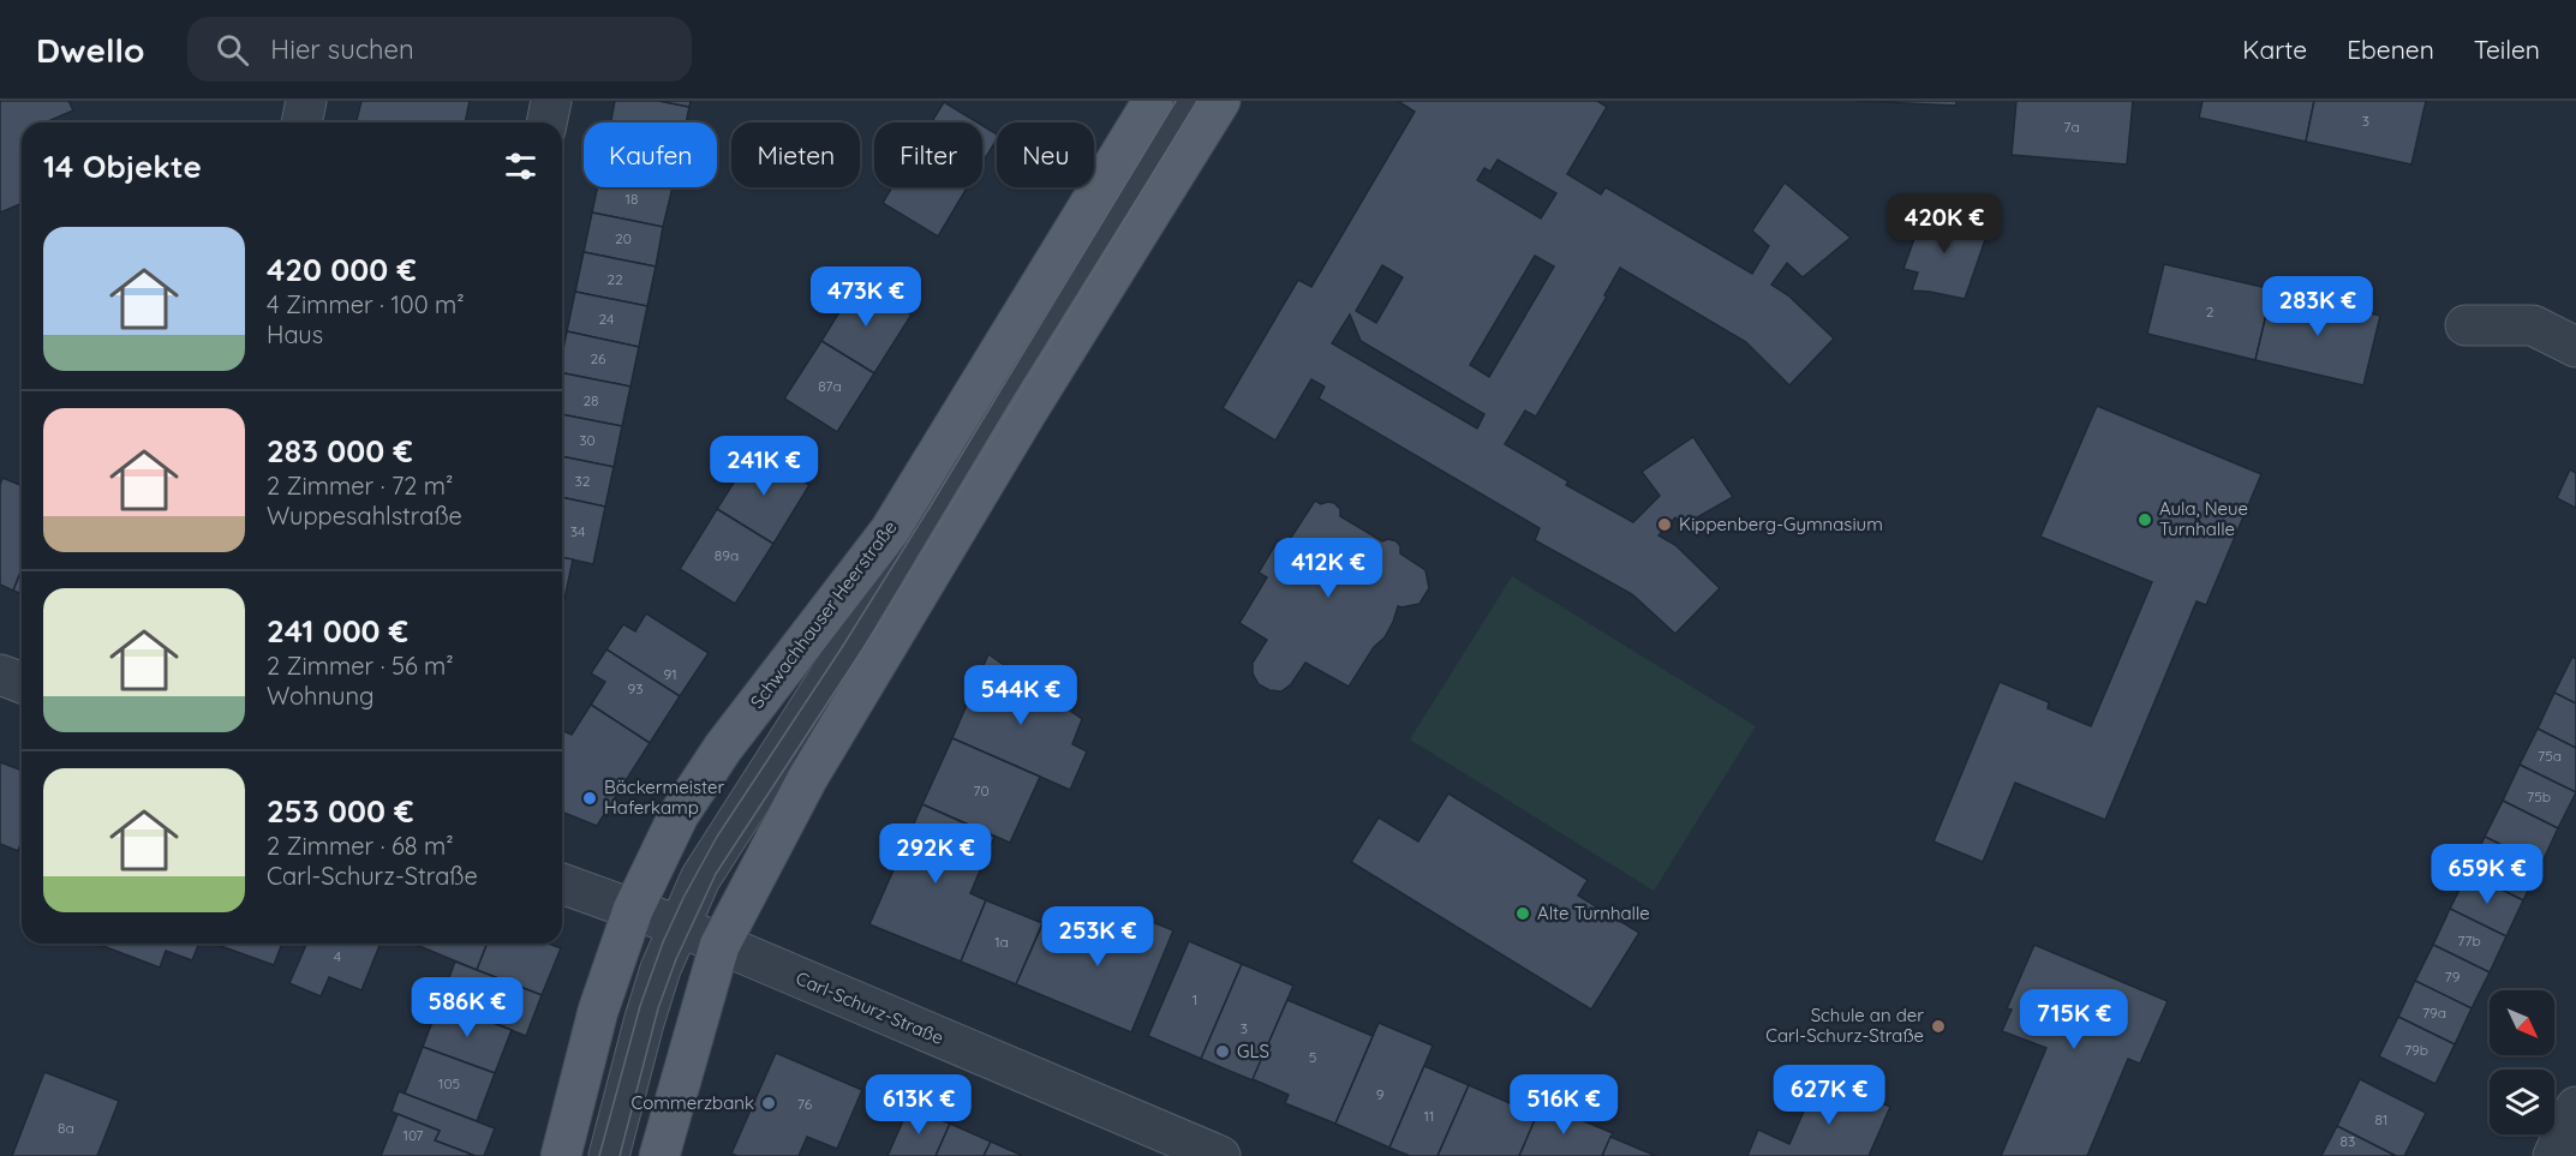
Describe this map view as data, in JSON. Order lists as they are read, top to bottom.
{
  "streets": {
    "main road": ["Schwachhauser Heerstraße"],
    "street": ["Carl-Schurz-Straße"]
  },
  "crossings": [
    ["Schwachhauser Heerstraße", "Carl-Schurz-Straße"]
  ],
  "places": [
    "Aula, Neue Turnhalle",
    "Kippenberg-Gymnasium",
    "Bäckermeister Haferkamp",
    "Alte Turnhalle",
    "Schule an der Carl-Schurz-Straße",
    "GLS",
    "Commerzbank"
  ],
  "house_numbers": [
    "3",
    "7a",
    "18",
    "20",
    "22",
    "2",
    "24",
    "26",
    "87a",
    "28",
    "30",
    "32",
    "34",
    "89a",
    "91",
    "93",
    "75a",
    "70",
    "75b",
    "77b",
    "1a",
    "4",
    "79",
    "1",
    "79a",
    "3",
    "79b",
    "5",
    "105",
    "9",
    "76",
    "11",
    "81",
    "8a",
    "107",
    "83"
  ],
  "north": "bottom right",
  "page": {
    "header": "Dwello",
    "search": "Hier suchen",
    "nav": ["Karte", "Ebenen", "Teilen"],
    "chip": [
      "Kaufen",
      "Mieten",
      "Filter",
      "Neu"
    ],
    "heading": "14 Objekte",
    "price": [
      "420K €",
      "473K €",
      "283K €",
      "241K €",
      "412K €",
      "544K €",
      "292K €",
      "659K €",
      "253K €",
      "586K €",
      "715K €",
      "627K €",
      "613K €",
      "516K €"
    ],
    "list": [
      {
        "name": "420 000 €",
        "note": "4 Zimmer · 100 m² · Haus"
      },
      {
        "name": "283 000 €",
        "note": "2 Zimmer · 72 m² · Wuppesahlstraße"
      },
      {
        "name": "241 000 €",
        "note": "2 Zimmer · 56 m² · Wohnung"
      },
      {
        "name": "253 000 €",
        "note": "2 Zimmer · 68 m² · Carl-Schurz-Straße"
      }
    ]
  }
}
